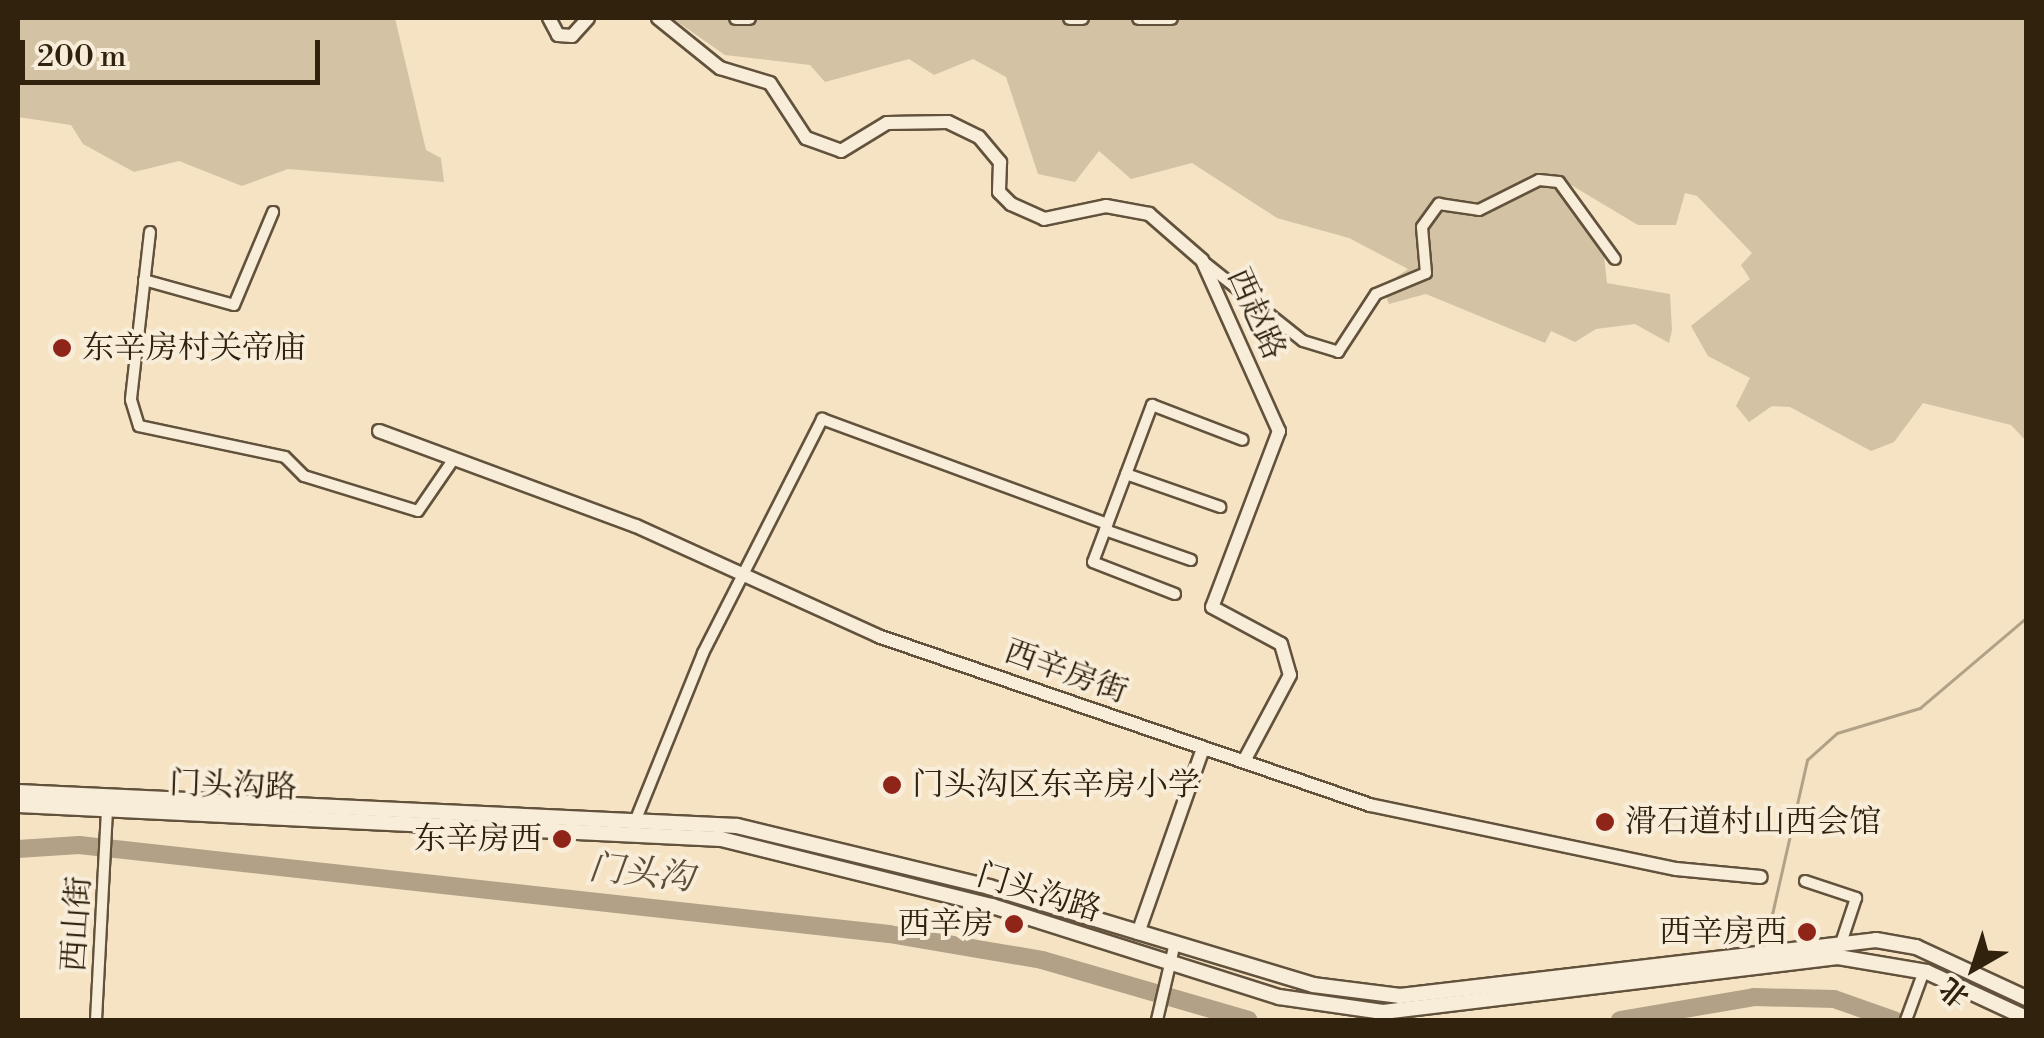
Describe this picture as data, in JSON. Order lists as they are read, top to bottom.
{
  "streets": {
    "main road": ["门头沟路"],
    "street": ["西赵路", "西辛房街", "西山街"]
  },
  "crossings": [
    ["西赵路", "西辛房街"],
    ["门头沟路", "西山街"]
  ],
  "water": ["门头沟"],
  "places": [
    "东辛房村关帝庙",
    "门头沟区东辛房小学",
    "滑石道村山西会馆",
    "东辛房西",
    "西辛房",
    "西辛房西"
  ],
  "scale_bar": "200 m",
  "north": "bottom left"
}
